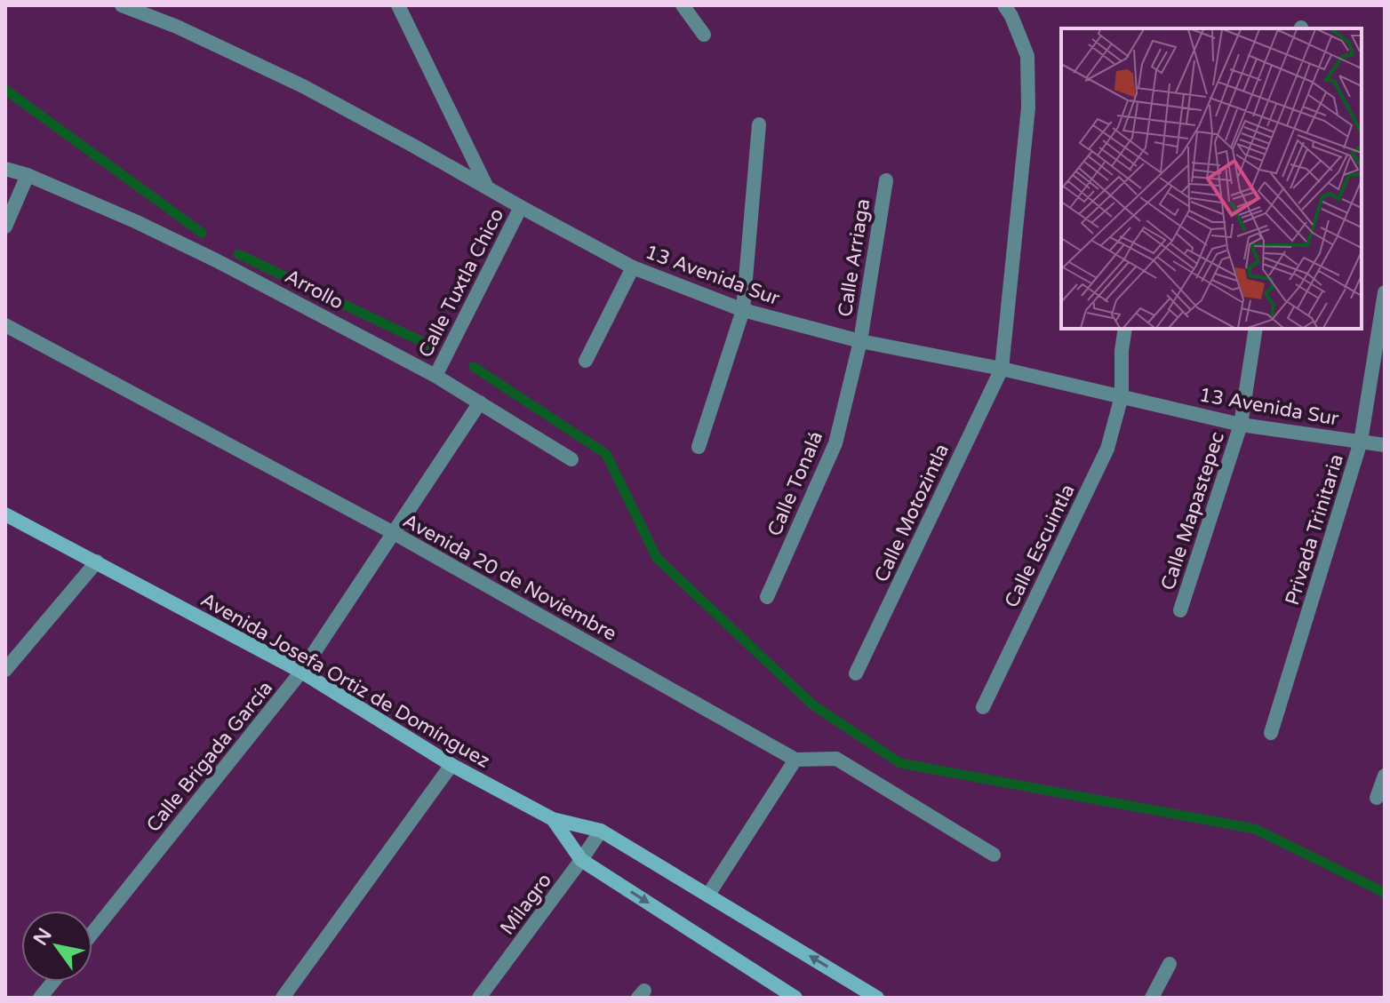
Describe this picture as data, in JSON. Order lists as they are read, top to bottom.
{
  "streets": {
    "main road": ["Avenida Josefa Ortiz de Domínguez"],
    "street": [
      "Calle Arriaga",
      "13 Avenida Sur",
      "Calle Tuxtla Chico",
      "Arrollo",
      "Calle Tonalá",
      "Calle Mapastepec",
      "Calle Motozintla",
      "Privada Trinitaria",
      "Calle Escuintla",
      "Avenida 20 de Noviembre",
      "Calle Brigada García",
      "Milagro"
    ]
  },
  "crossings": [
    ["Calle Arriaga", "13 Avenida Sur"],
    ["Calle Arriaga", "Calle Tonalá"],
    ["13 Avenida Sur", "Calle Tuxtla Chico"],
    ["13 Avenida Sur", "Calle Tonalá"],
    ["13 Avenida Sur", "Calle Mapastepec"],
    ["13 Avenida Sur", "Calle Motozintla"],
    ["13 Avenida Sur", "Privada Trinitaria"],
    ["13 Avenida Sur", "Calle Escuintla"],
    ["Calle Tuxtla Chico", "Arrollo"],
    ["Arrollo", "Calle Brigada García"],
    ["Avenida 20 de Noviembre", "Calle Brigada García"],
    ["Avenida Josefa Ortiz de Domínguez", "Calle Brigada García"],
    ["Avenida Josefa Ortiz de Domínguez", "Milagro"]
  ],
  "north": "top left"
}
